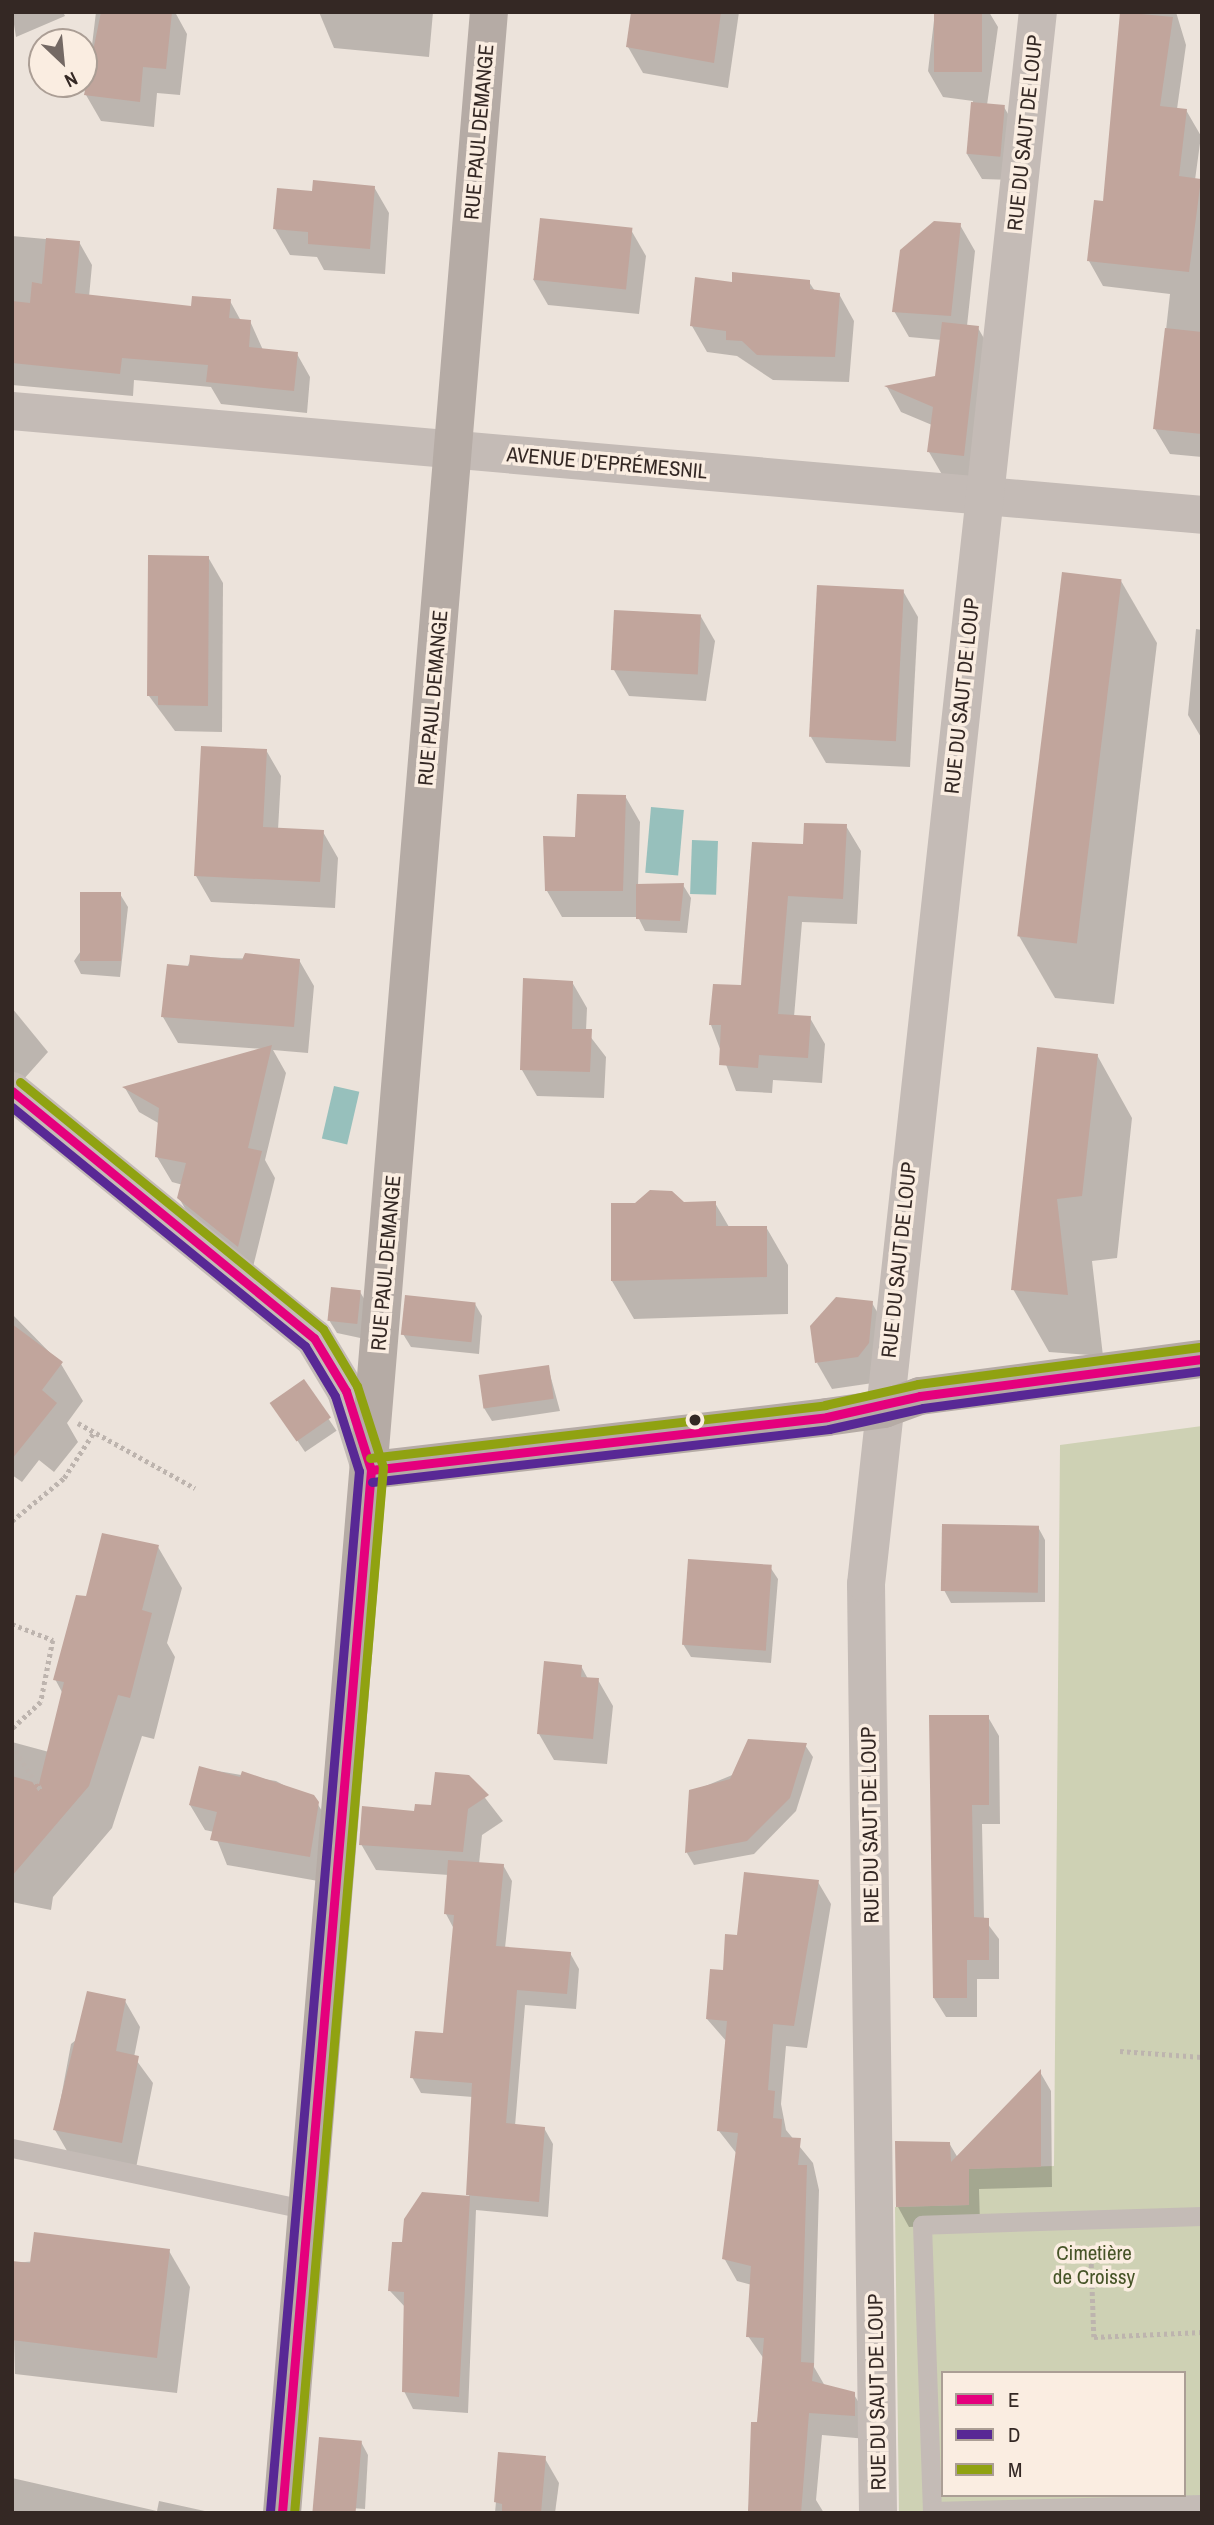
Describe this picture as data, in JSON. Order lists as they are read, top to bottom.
{
  "streets": {
    "main road": ["RUE PAUL DEMANGE"],
    "street": ["RUE DU SAUT DE LOUP", "AVENUE D'EPRÉMESNIL"]
  },
  "crossings": [
    ["RUE PAUL DEMANGE", "AVENUE D'EPRÉMESNIL"],
    ["RUE DU SAUT DE LOUP", "AVENUE D'EPRÉMESNIL"]
  ],
  "parks": ["Cimetière de Croissy"],
  "lines": ["transit line M", "transit line E", "transit line D"],
  "legend": ["E", "D", "M"],
  "north": "bottom right"
}
